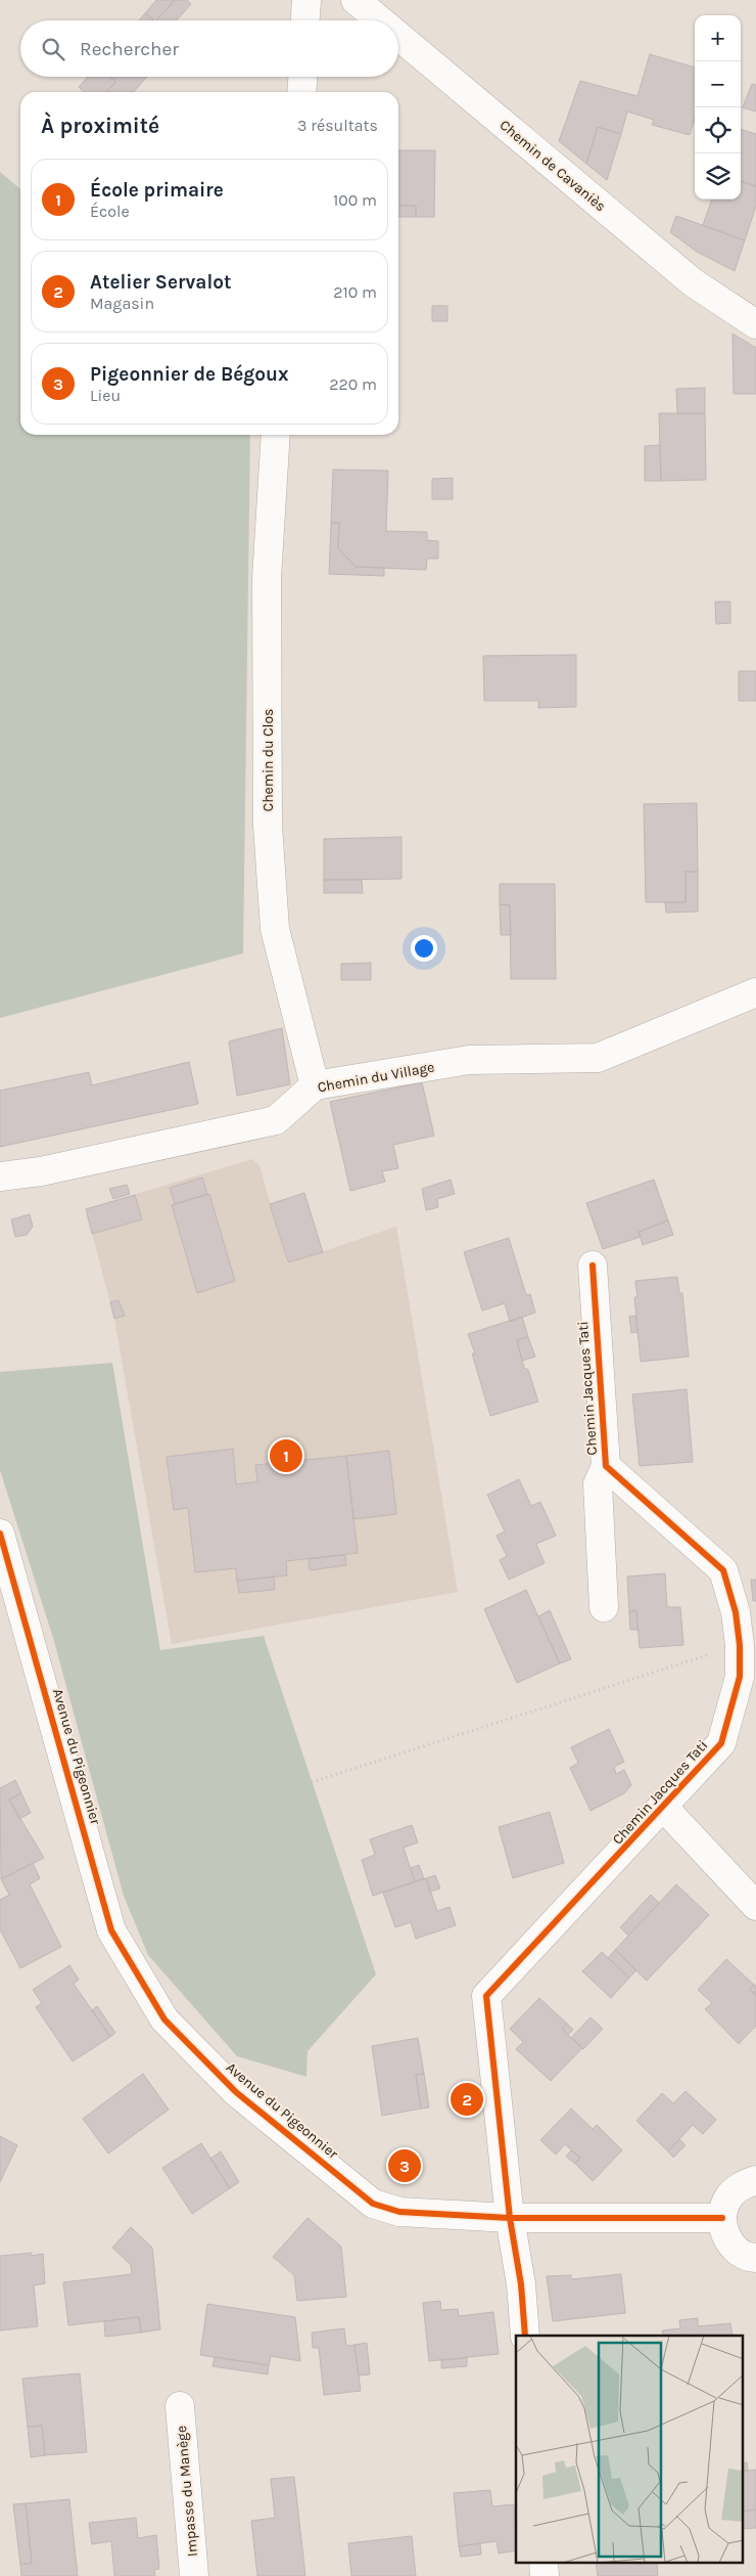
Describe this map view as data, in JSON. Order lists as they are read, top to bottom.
{
  "streets": {
    "street": [
      "Chemin de Cavaniès",
      "Chemin du Clos",
      "Chemin du Village",
      "Chemin Jacques Tati",
      "Avenue du Pigeonnier",
      "Impasse du Manège"
    ]
  },
  "crossings": [
    ["Chemin du Clos", "Chemin du Village"],
    ["Chemin Jacques Tati", "Avenue du Pigeonnier"]
  ],
  "page": {
    "map_buttons": ["+", "−"],
    "search": "Rechercher",
    "heading": ["À proximité", "3 résultats"],
    "list": [
      {
        "mark": "1",
        "name": "École primaire",
        "note": "École",
        "value": "100 m"
      },
      {
        "mark": "2",
        "name": "Atelier Servalot",
        "note": "Magasin",
        "value": "210 m"
      },
      {
        "mark": "3",
        "name": "Pigeonnier de Bégoux",
        "note": "Lieu",
        "value": "220 m"
      }
    ],
    "pins": ["1", "2", "3"]
  }
}
